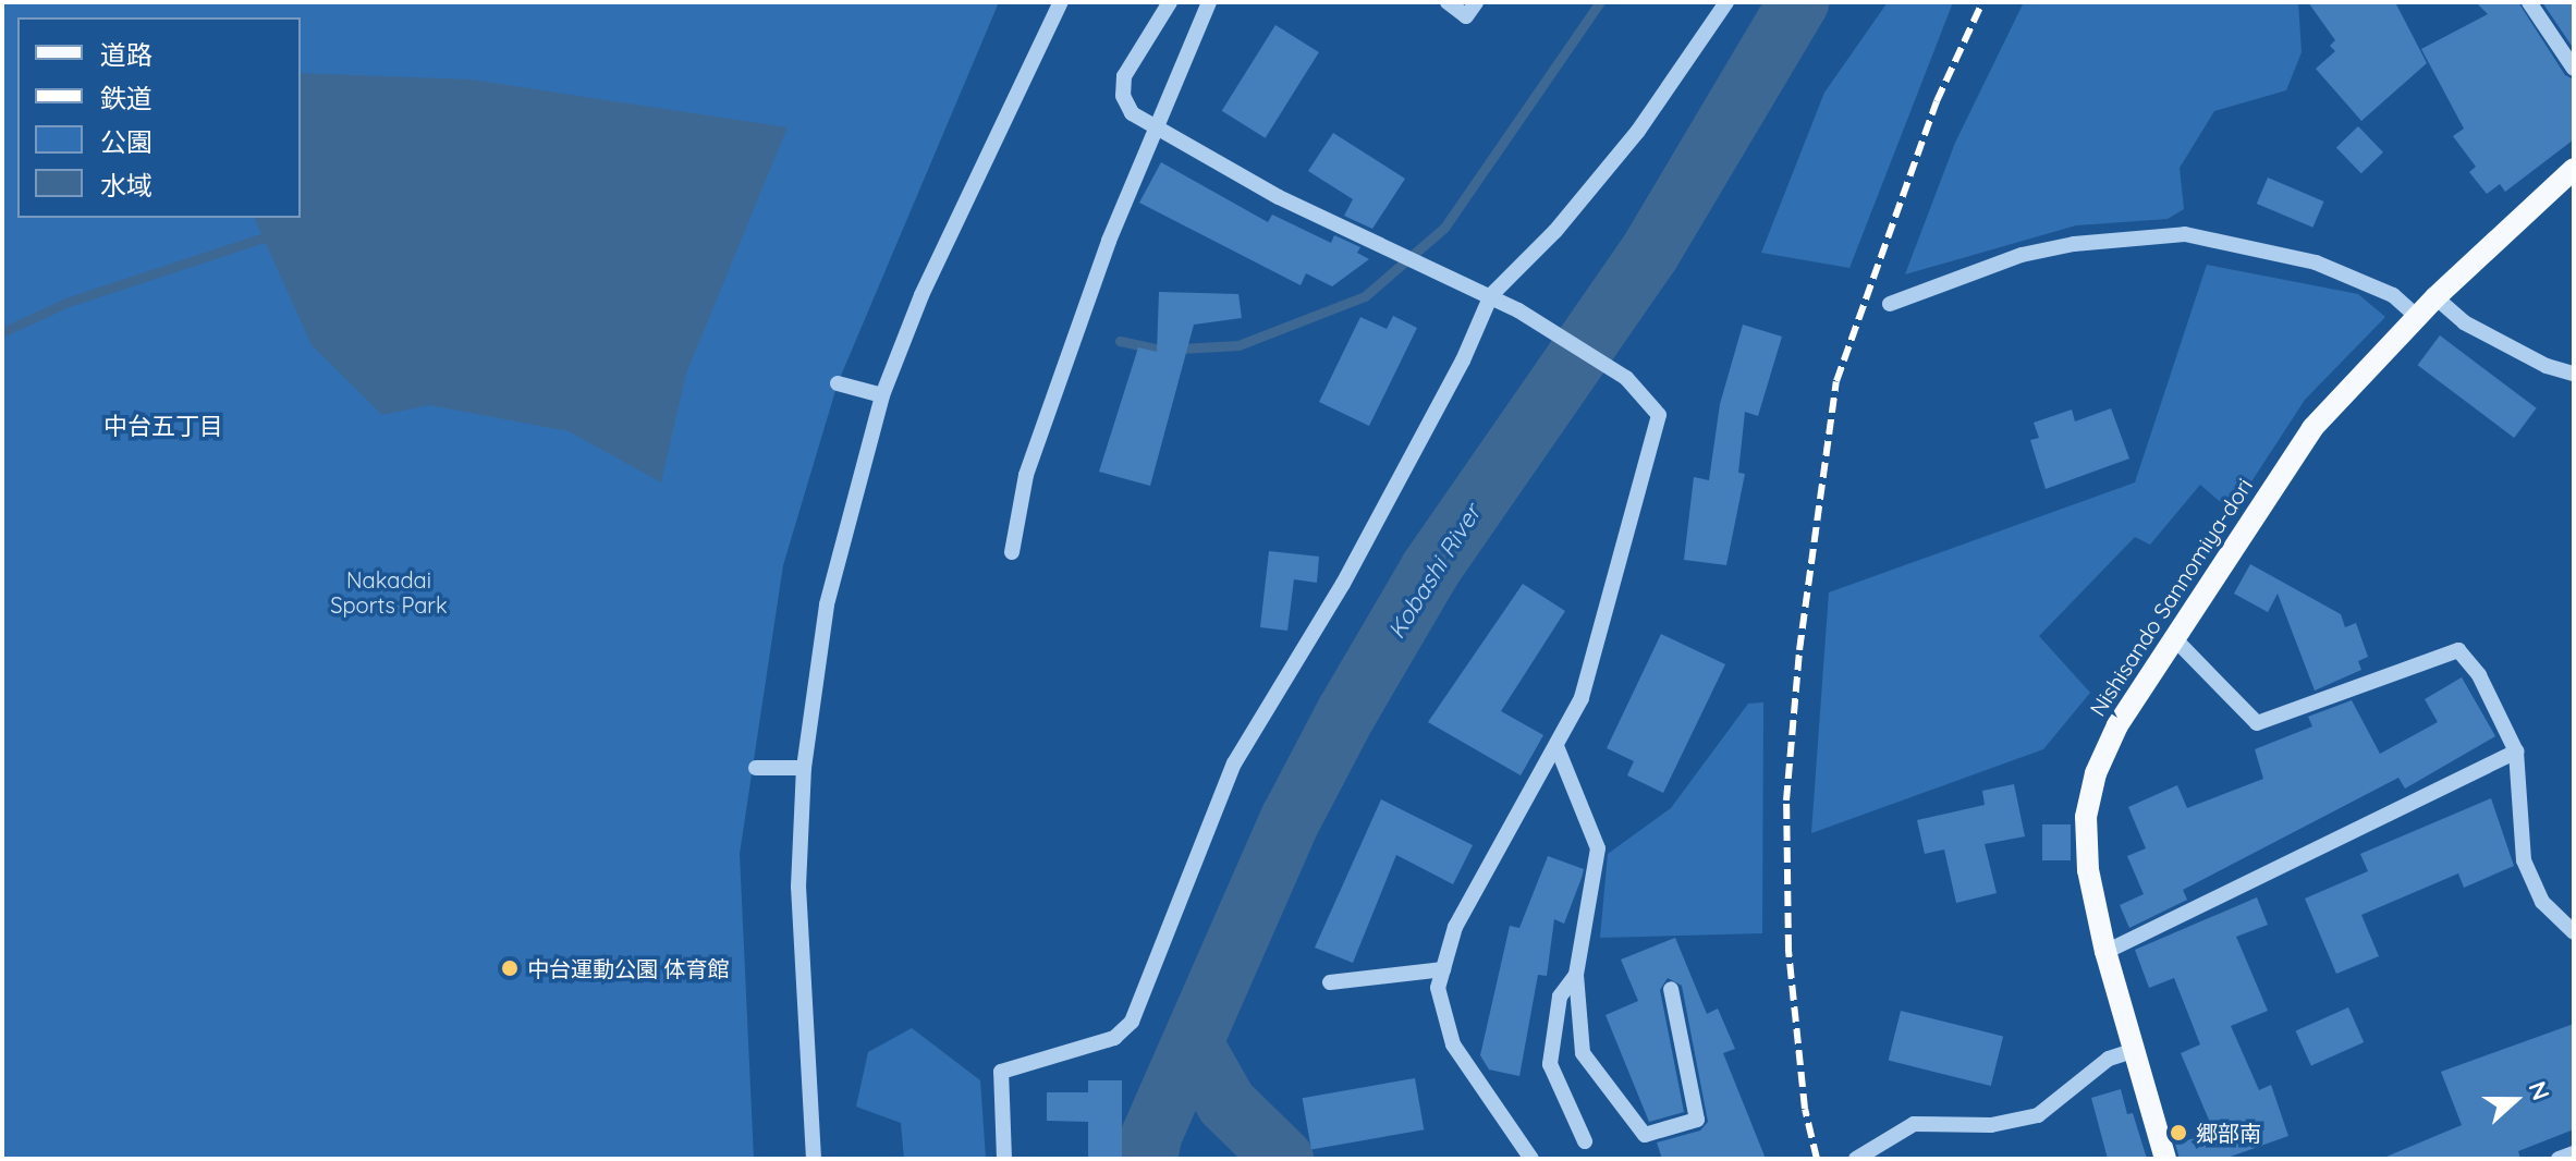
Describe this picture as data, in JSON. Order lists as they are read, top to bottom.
{
  "streets": {
    "main road": ["Nishisando Sannomiya-dori"]
  },
  "districts": ["中台五丁目"],
  "water": ["Kobashi River"],
  "parks": ["Nakadai Sports Park"],
  "places": ["中台運動公園 体育館", "郷部南"],
  "legend": [
    "道路",
    "鉄道",
    "公園",
    "水域"
  ],
  "north": "right"
}
